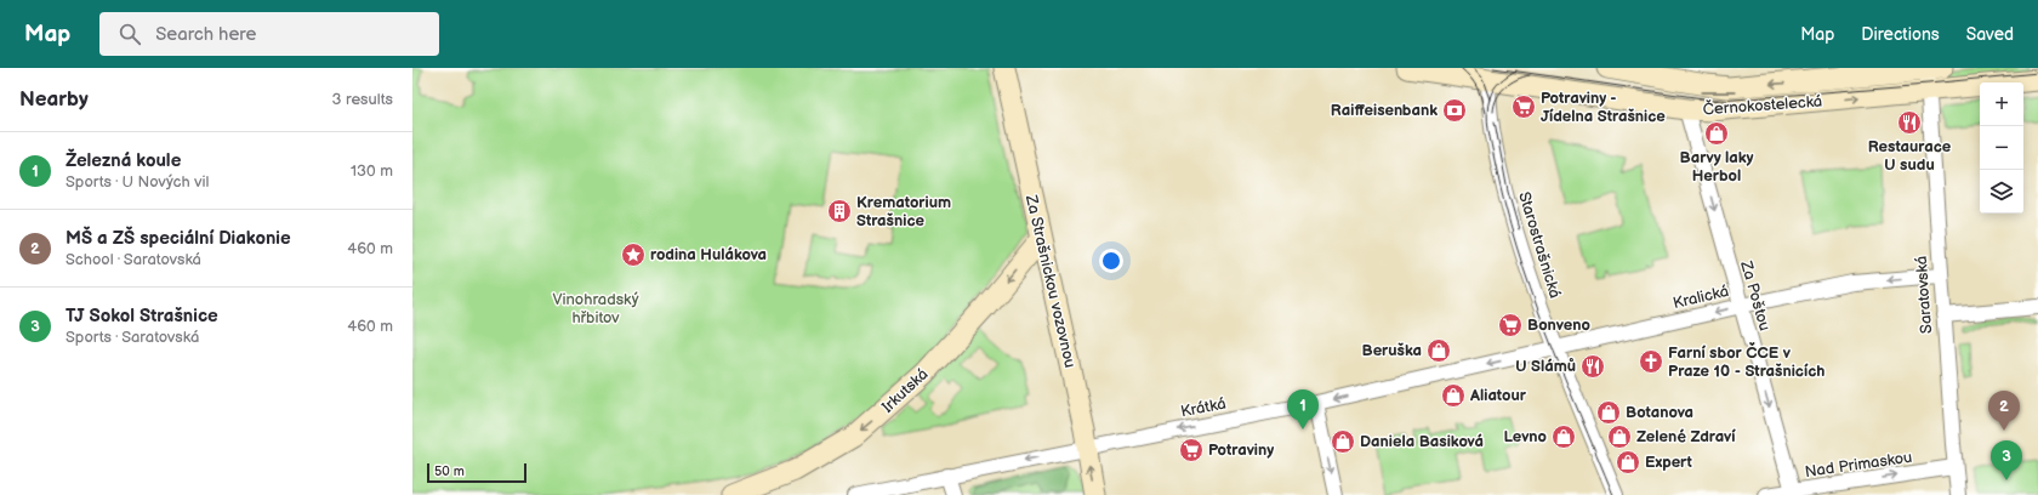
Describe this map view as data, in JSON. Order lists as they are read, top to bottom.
{
  "streets": {
    "main road": ["Černokostelecká", "Za Strašnickou vozovnou", "Irkutská"],
    "street": [
      "Starostrašnická",
      "Saratovská",
      "Za Poštou",
      "Kralická",
      "Krátká",
      "Nad Primaskou"
    ]
  },
  "crossings": [
    ["Černokostelecká", "Starostrašnická"],
    ["Černokostelecká", "Saratovská"],
    ["Černokostelecká", "Za Poštou"],
    ["Starostrašnická", "Kralická"],
    ["Starostrašnická", "Krátká"],
    ["Za Strašnickou vozovnou", "Irkutská"],
    ["Za Strašnickou vozovnou", "Krátká"],
    ["Saratovská", "Kralická"],
    ["Saratovská", "Nad Primaskou"],
    ["Za Poštou", "Kralická"],
    ["Za Poštou", "Nad Primaskou"],
    ["Kralická", "Krátká"]
  ],
  "one_way": [
    "Za Poštou",
    "Kralická",
    "Irkutská",
    "Krátká",
    "Nad Primaskou"
  ],
  "parks": ["Vinohradský hřbitov"],
  "places": {
    "supermarket": ["Potraviny - Jídelna Strašnice", "Bonveno", "Potraviny"],
    "bank": ["Raiffeisenbank"],
    "restaurant": ["Restaurace U sudu", "U Slámů"],
    "shop": [
      "Barvy laky Herbol",
      "Beruška",
      "Aliatour",
      "Botanova",
      "Levno",
      "Zelené Zdraví",
      "Daniela Basiková",
      "Expert"
    ],
    "building": ["Krematorium Strašnice"],
    "place": ["rodina Hulákova"],
    "church": ["Farní sbor ČCE v Praze 10 - Strašnicích"]
  },
  "scale_bar": "50 m",
  "page": {
    "header": "Map",
    "search": "Search here",
    "nav": ["Map", "Directions", "Saved"],
    "heading": ["Nearby", "3 results"],
    "map_buttons": ["+", "−"],
    "list": [
      {
        "mark": "1",
        "name": "Železná koule",
        "note": "Sports · U Nových vil",
        "value": "130 m"
      },
      {
        "mark": "2",
        "name": "MŠ a ZŠ speciální Diakonie",
        "note": "School · Saratovská",
        "value": "460 m"
      },
      {
        "mark": "3",
        "name": "TJ Sokol Strašnice",
        "note": "Sports · Saratovská",
        "value": "460 m"
      }
    ],
    "pins": ["1", "2", "3"],
    "scale": "50 m"
  }
}
